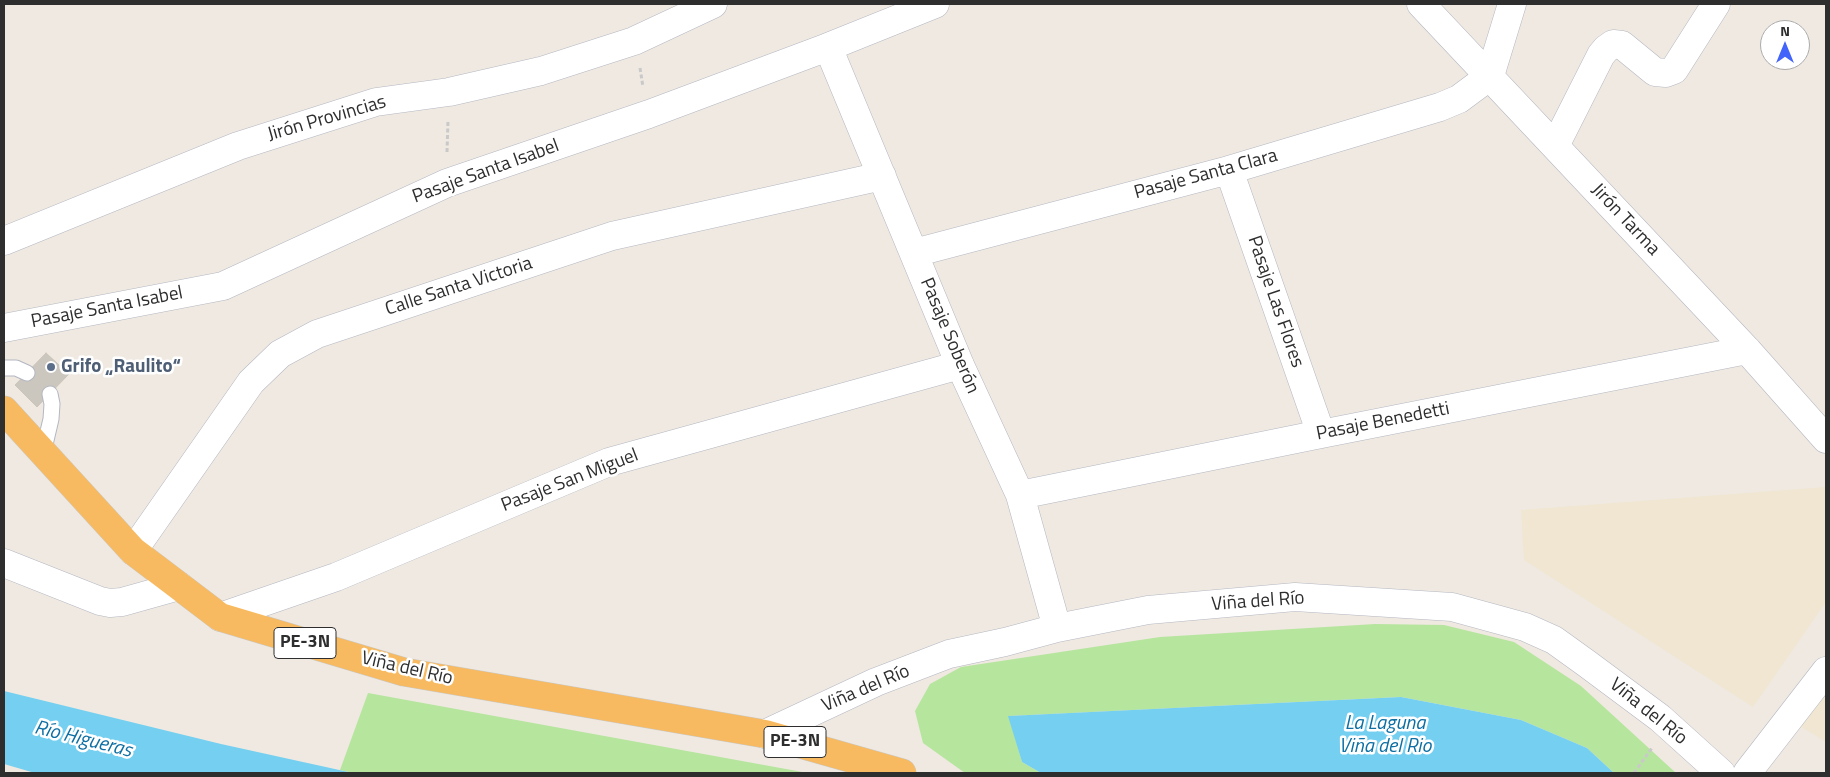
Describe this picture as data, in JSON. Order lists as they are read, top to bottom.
{
  "streets": {
    "highway": ["Viña del Río", "PE-3N"],
    "street": [
      "Jirón Provincias",
      "Pasaje Santa Isabel",
      "Pasaje Santa Clara",
      "Jirón Tarma",
      "Calle Santa Victoria",
      "Pasaje Las Flores",
      "Pasaje Soberón",
      "Pasaje Benedetti",
      "Pasaje San Miguel"
    ]
  },
  "crossings": [
    ["Pasaje Santa Isabel", "Pasaje Soberón"],
    ["Pasaje Santa Clara", "Jirón Tarma"],
    ["Pasaje Santa Clara", "Pasaje Las Flores"],
    ["Pasaje Santa Clara", "Pasaje Soberón"],
    ["Jirón Tarma", "Pasaje Benedetti"],
    ["Calle Santa Victoria", "Pasaje Soberón"],
    ["Calle Santa Victoria", "Viña del Río"],
    ["Pasaje Las Flores", "Pasaje Benedetti"],
    ["Pasaje Soberón", "Pasaje Benedetti"],
    ["Pasaje Soberón", "Pasaje San Miguel"],
    ["Pasaje Soberón", "Viña del Río"],
    ["Pasaje San Miguel", "Viña del Río"],
    ["Viña del Río", "PE-3N"]
  ],
  "water": ["La Laguna Viña del Rio", "Río Higueras"],
  "places": ["Grifo „Raulito“"],
  "north": "top"
}
